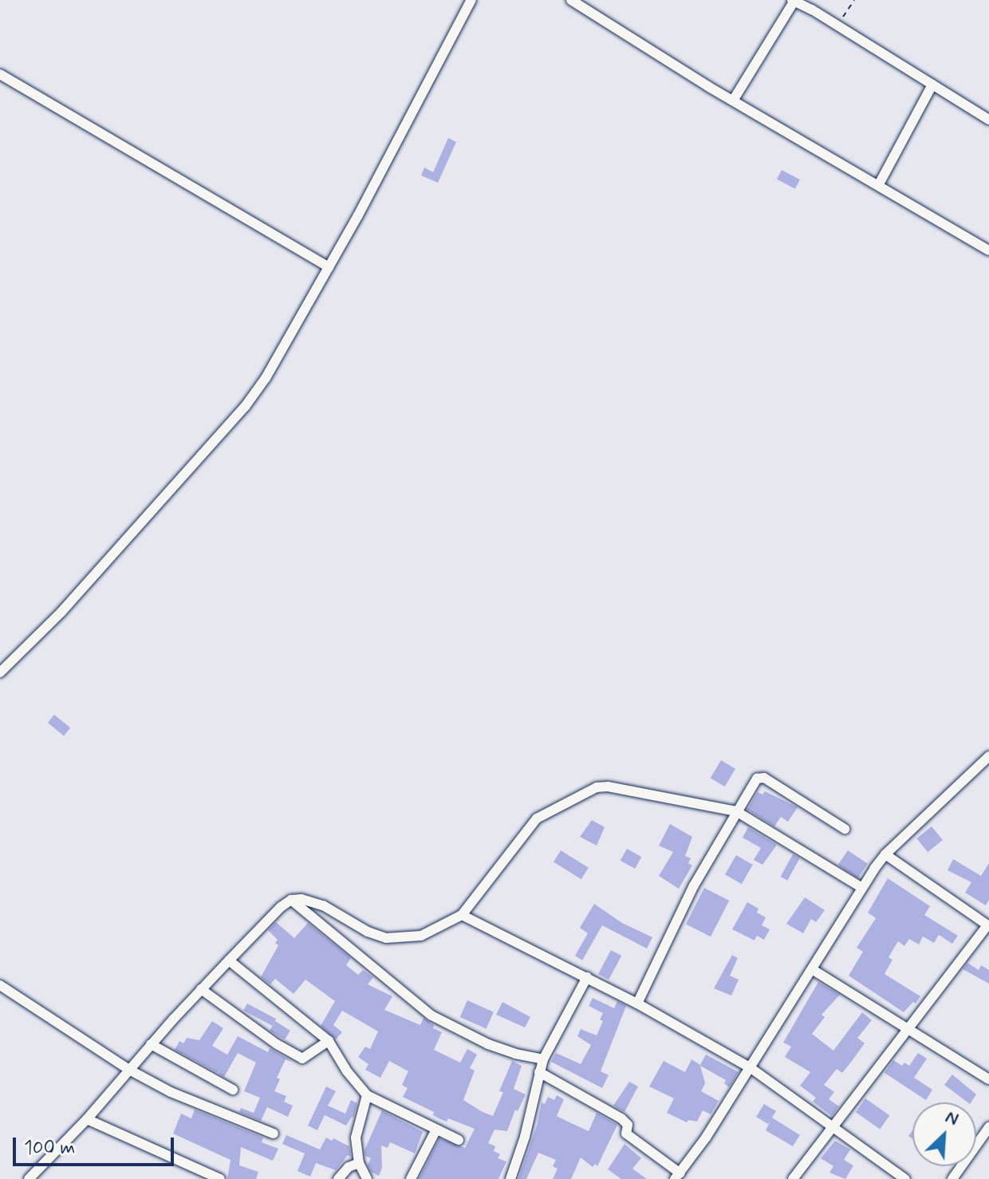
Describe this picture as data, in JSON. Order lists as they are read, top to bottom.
{
  "scale_bar": "100 m",
  "north": "top right"
}
